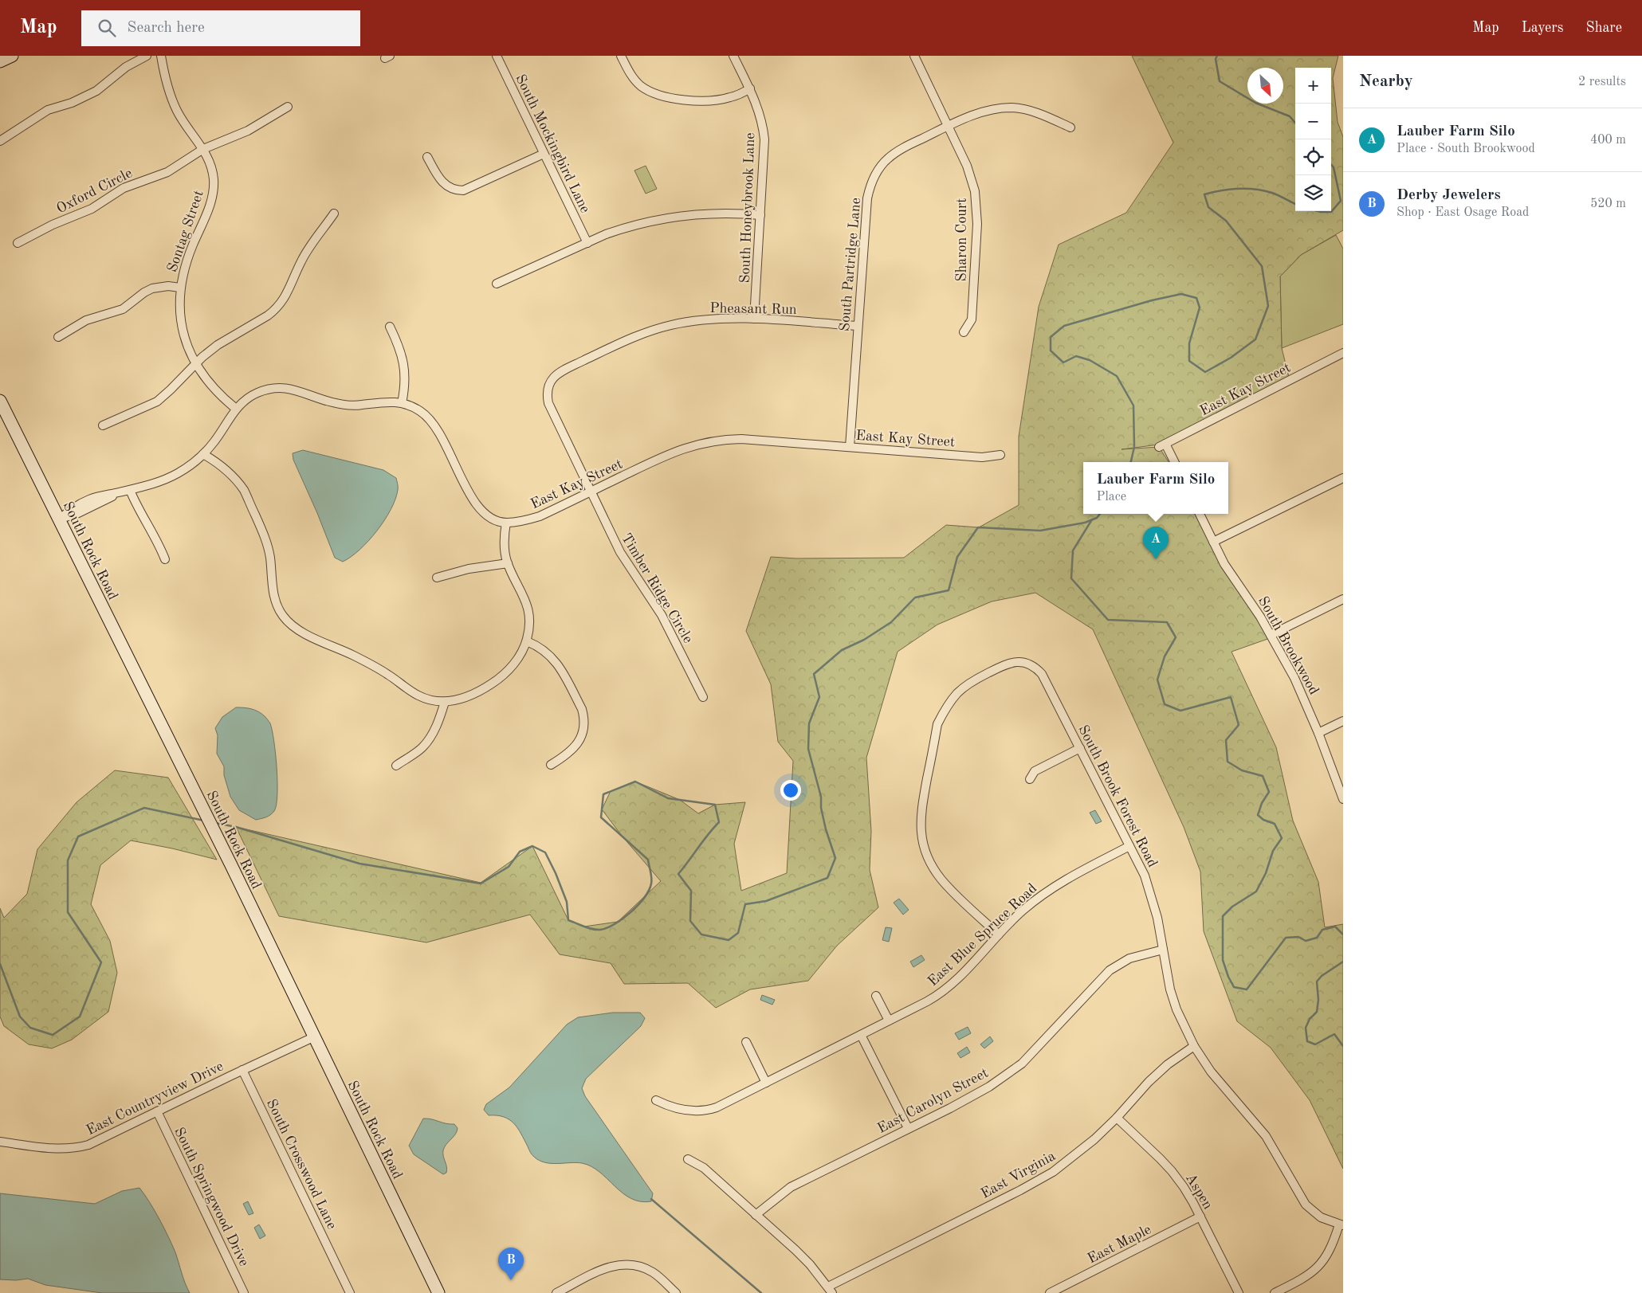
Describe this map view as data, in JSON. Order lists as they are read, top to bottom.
{
  "streets": {
    "main road": ["South Rock Road"],
    "street": [
      "South Mockingbird Lane",
      "Oxford Circle",
      "South Honeybrook Lane",
      "Sontag Street",
      "Sharon Court",
      "South Partridge Lane",
      "Pheasant Run",
      "East Kay Street",
      "Timber Ridge Circle",
      "South Brookwood",
      "South Brook Forest Road",
      "East Blue Spruce Road",
      "East Countryview Drive",
      "East Carolyn Street",
      "South Crosswood Lane",
      "East Virginia",
      "Aspen",
      "South Springwood Drive",
      "East Maple"
    ]
  },
  "crossings": [
    ["Oxford Circle", "Sontag Street"],
    ["South Honeybrook Lane", "Pheasant Run"],
    ["Sontag Street", "East Kay Street"],
    ["Sharon Court", "South Partridge Lane"],
    ["South Partridge Lane", "Pheasant Run"],
    ["South Partridge Lane", "East Kay Street"],
    ["Pheasant Run", "Timber Ridge Circle"],
    ["East Kay Street", "South Rock Road"],
    ["East Kay Street", "Timber Ridge Circle"],
    ["South Rock Road", "East Countryview Drive"],
    ["South Brook Forest Road", "East Blue Spruce Road"],
    ["South Brook Forest Road", "East Carolyn Street"],
    ["South Brook Forest Road", "East Virginia"],
    ["East Countryview Drive", "South Crosswood Lane"],
    ["East Countryview Drive", "South Springwood Drive"],
    ["East Virginia", "Aspen"],
    ["Aspen", "East Maple"]
  ],
  "north": "bottom right",
  "page": {
    "header": "Map",
    "search": "Search here",
    "nav": ["Map", "Layers", "Share"],
    "heading": ["Nearby", "2 results"],
    "map_buttons": ["+", "−"],
    "list": [
      {
        "mark": "A",
        "name": "Lauber Farm Silo",
        "note": "Place · South Brookwood",
        "value": "400 m"
      },
      {
        "mark": "B",
        "name": "Derby Jewelers",
        "note": "Shop · East Osage Road",
        "value": "520 m"
      }
    ],
    "popup": ["Lauber Farm Silo", "Place"],
    "pins": ["A", "B"]
  }
}
